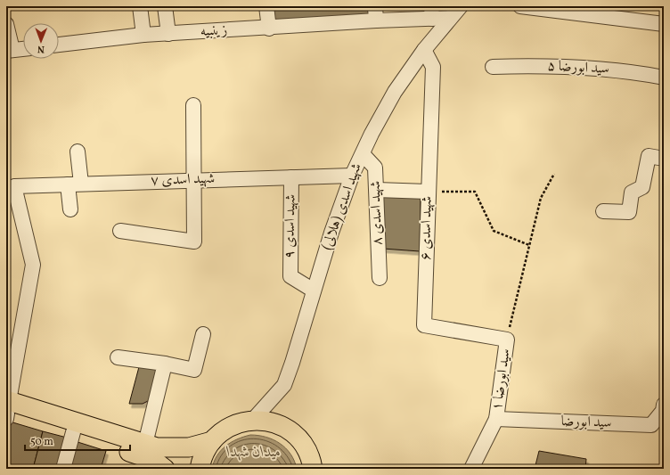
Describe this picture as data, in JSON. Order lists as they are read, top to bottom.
{
  "streets": {
    "street": [
      "زینبیه",
      "سید ابورضا ۵",
      "شهید اسدی ۷",
      "شهید اسدی (هلالی)",
      "شهید اسدی ۸",
      "شهید اسدی ۹",
      "شهید اسدی ۶",
      "سید ابورضا ۱",
      "سید ابورضا"
    ]
  },
  "crossings": [
    ["زینبیه", "شهید اسدی (هلالی)"],
    ["شهید اسدی ۷", "شهید اسدی (هلالی)"],
    ["شهید اسدی ۷", "شهید اسدی ۹"],
    ["شهید اسدی (هلالی)", "شهید اسدی ۸"],
    ["شهید اسدی (هلالی)", "شهید اسدی ۹"],
    ["شهید اسدی (هلالی)", "شهید اسدی ۶"],
    ["شهید اسدی ۶", "سید ابورضا ۱"],
    ["سید ابورضا ۱", "سید ابورضا"]
  ],
  "water": ["میدان شهدا"],
  "scale_bar": "50 m",
  "north": "bottom"
}
